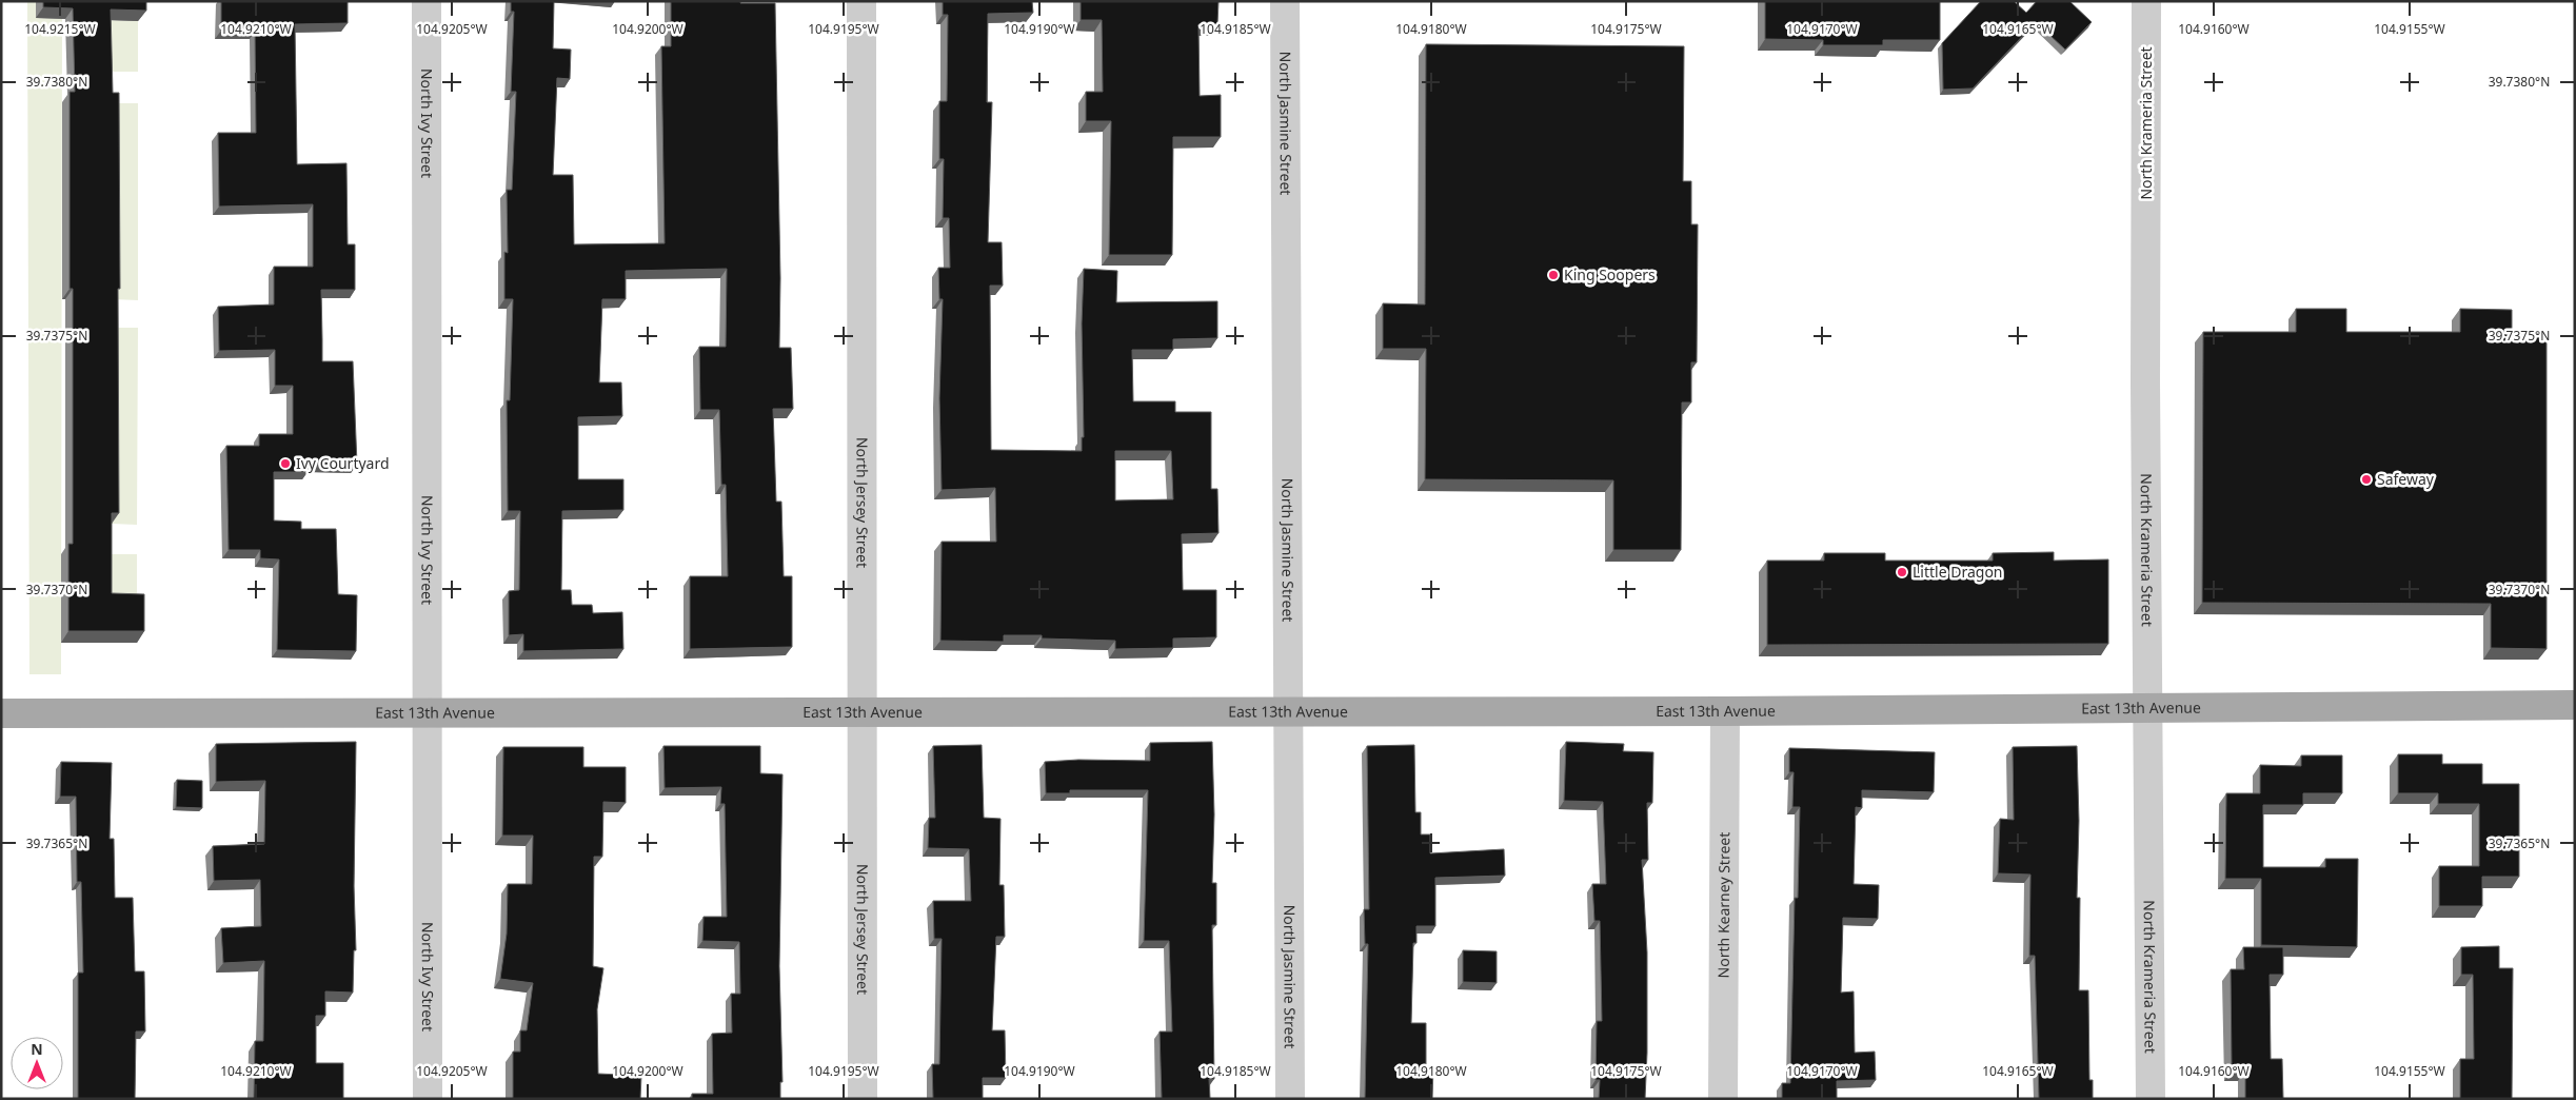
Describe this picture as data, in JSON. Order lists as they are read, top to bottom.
{
  "streets": {
    "main road": ["East 13th Avenue"],
    "street": [
      "North Ivy Street",
      "North Jasmine Street",
      "North Krameria Street",
      "North Jersey Street",
      "North Kearney Street"
    ]
  },
  "crossings": [
    ["North Ivy Street", "East 13th Avenue"],
    ["North Jasmine Street", "East 13th Avenue"],
    ["North Krameria Street", "East 13th Avenue"],
    ["North Jersey Street", "East 13th Avenue"],
    ["East 13th Avenue", "North Kearney Street"]
  ],
  "places": [
    "King Soopers",
    "Ivy Courtyard",
    "Safeway",
    "Little Dragon"
  ],
  "north": "top",
  "coordinates": [
    "104.9215°W",
    "104.9210°W",
    "104.9205°W",
    "104.9200°W",
    "104.9195°W",
    "104.9190°W",
    "104.9185°W",
    "104.9180°W",
    "104.9175°W",
    "104.9170°W",
    "104.9165°W",
    "104.9160°W",
    "104.9155°W",
    "39.7380°N",
    "39.7375°N",
    "39.7370°N",
    "39.7365°N"
  ]
}
